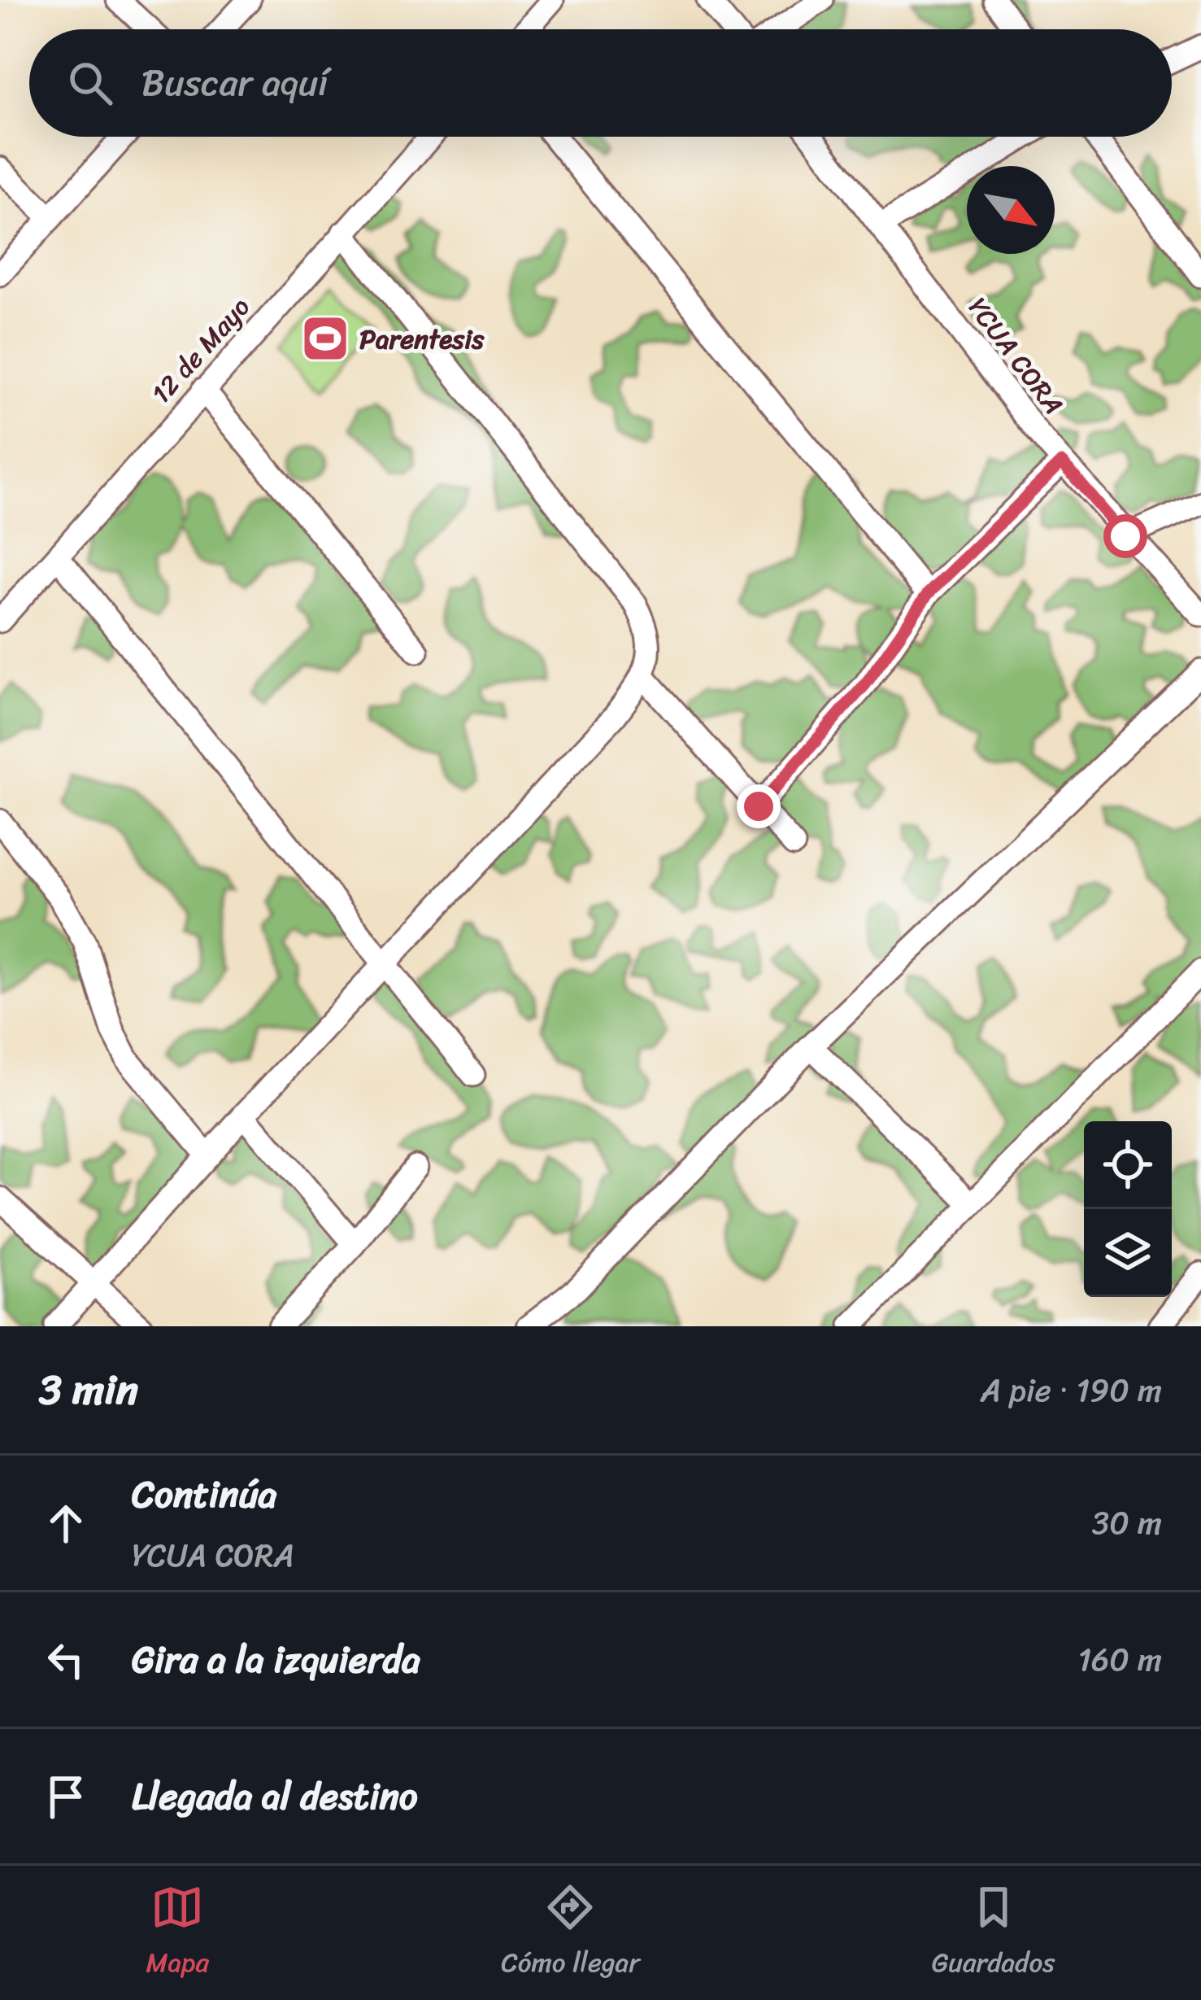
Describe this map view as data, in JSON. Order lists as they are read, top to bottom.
{
  "streets": {
    "street": ["12 de Mayo", "YCUA CORA"]
  },
  "places": {
    "sports": ["Parentesis"]
  },
  "north": "bottom right",
  "page": {
    "search": "Buscar aquí",
    "heading": ["3 min", "A pie · 190 m"],
    "list": [
      ["Continúa", "YCUA CORA", "30 m"],
      ["Gira a la izquierda", "160 m"],
      "Llegada al destino"
    ],
    "nav": ["Mapa", "Cómo llegar", "Guardados"]
  }
}
